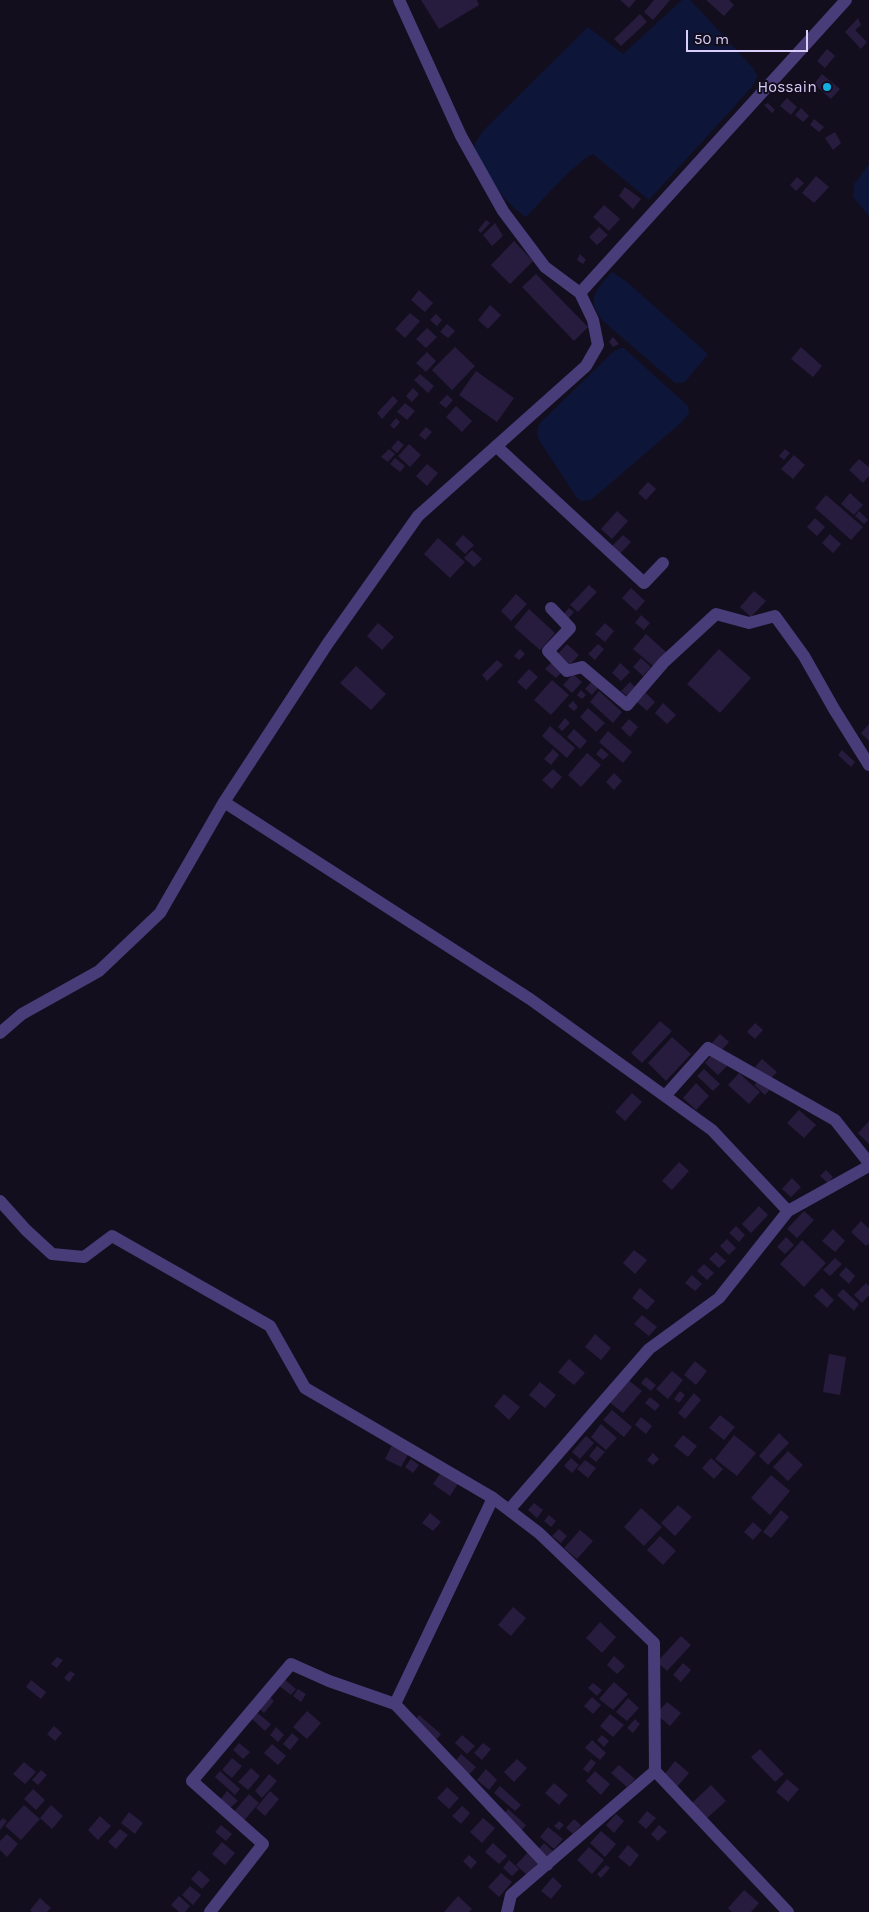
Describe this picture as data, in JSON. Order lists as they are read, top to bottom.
{
  "places": ["Hossain"],
  "scale_bar": "50 m"
}
